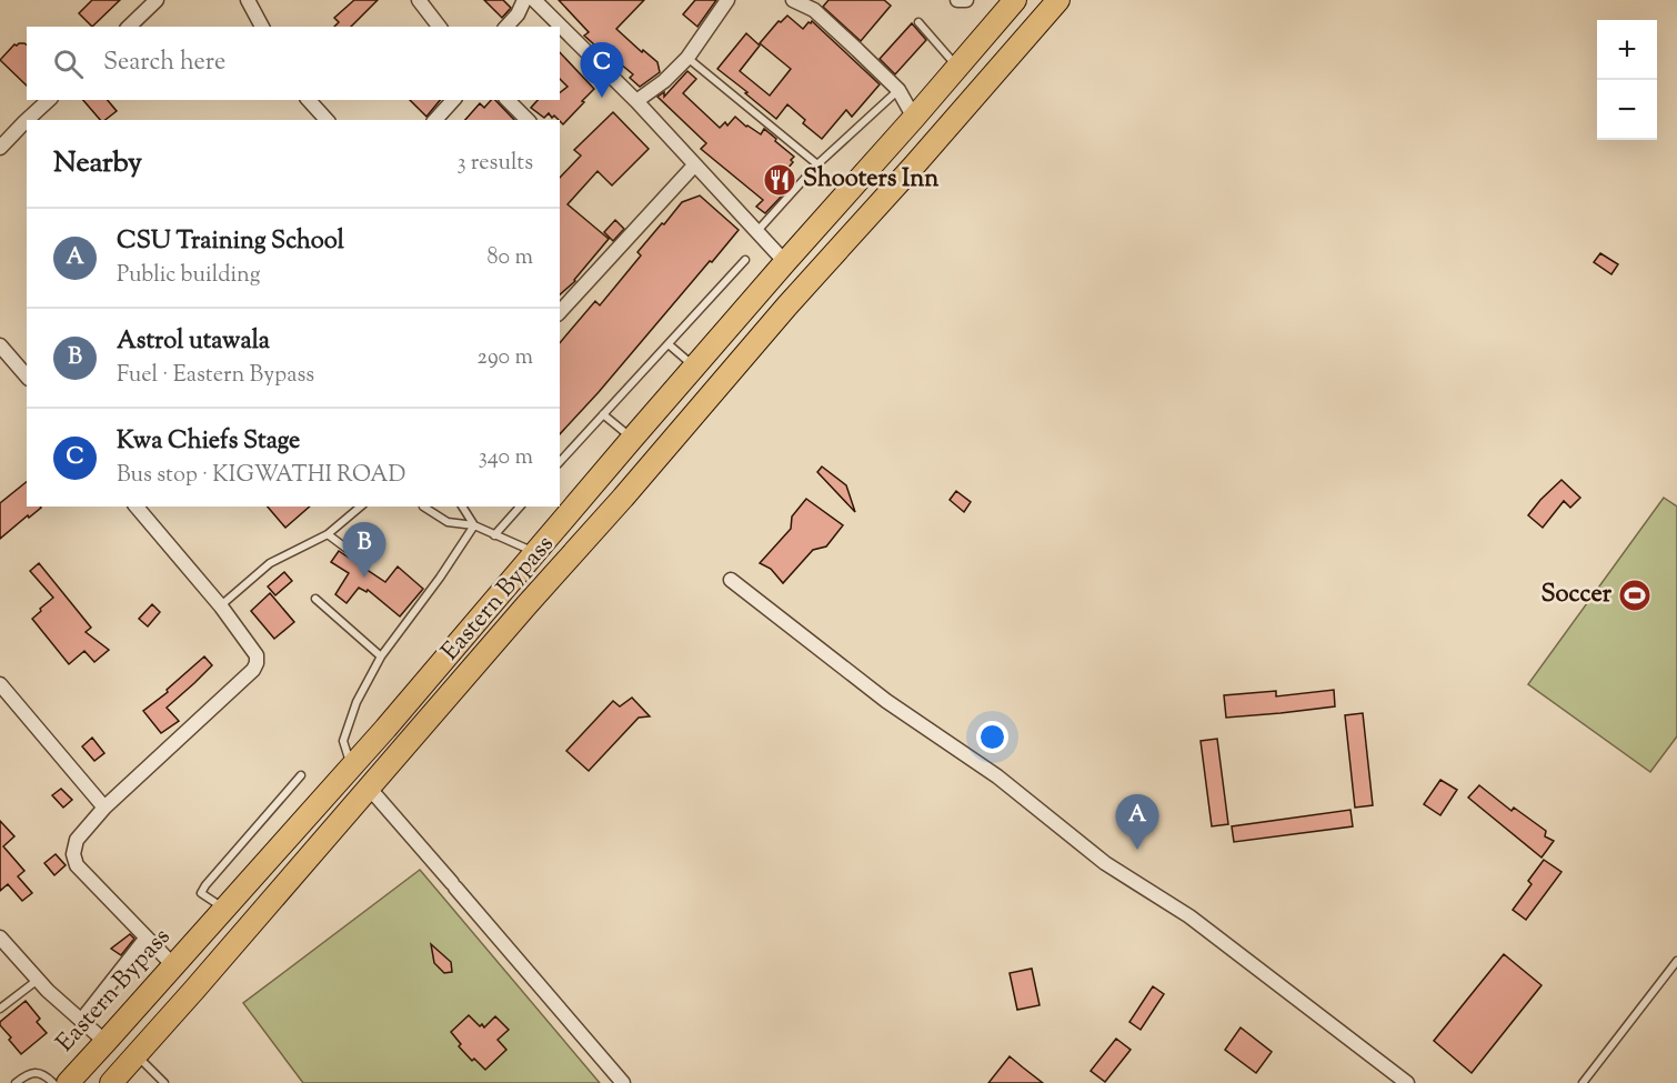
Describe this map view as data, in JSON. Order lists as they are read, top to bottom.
{
  "streets": {
    "main road": ["Eastern Bypass"]
  },
  "places": {
    "restaurant": ["Shooters Inn"],
    "sports": ["Soccer"]
  },
  "page": {
    "map_buttons": ["+", "−"],
    "search": "Search here",
    "pins": ["C", "B", "A"],
    "heading": ["Nearby", "3 results"],
    "list": [
      {
        "mark": "A",
        "name": "CSU Training School",
        "note": "Public building",
        "value": "80 m"
      },
      {
        "mark": "B",
        "name": "Astrol utawala",
        "note": "Fuel · Eastern Bypass",
        "value": "290 m"
      },
      {
        "mark": "C",
        "name": "Kwa Chiefs Stage",
        "note": "Bus stop · KIGWATHI ROAD",
        "value": "340 m"
      }
    ]
  }
}
